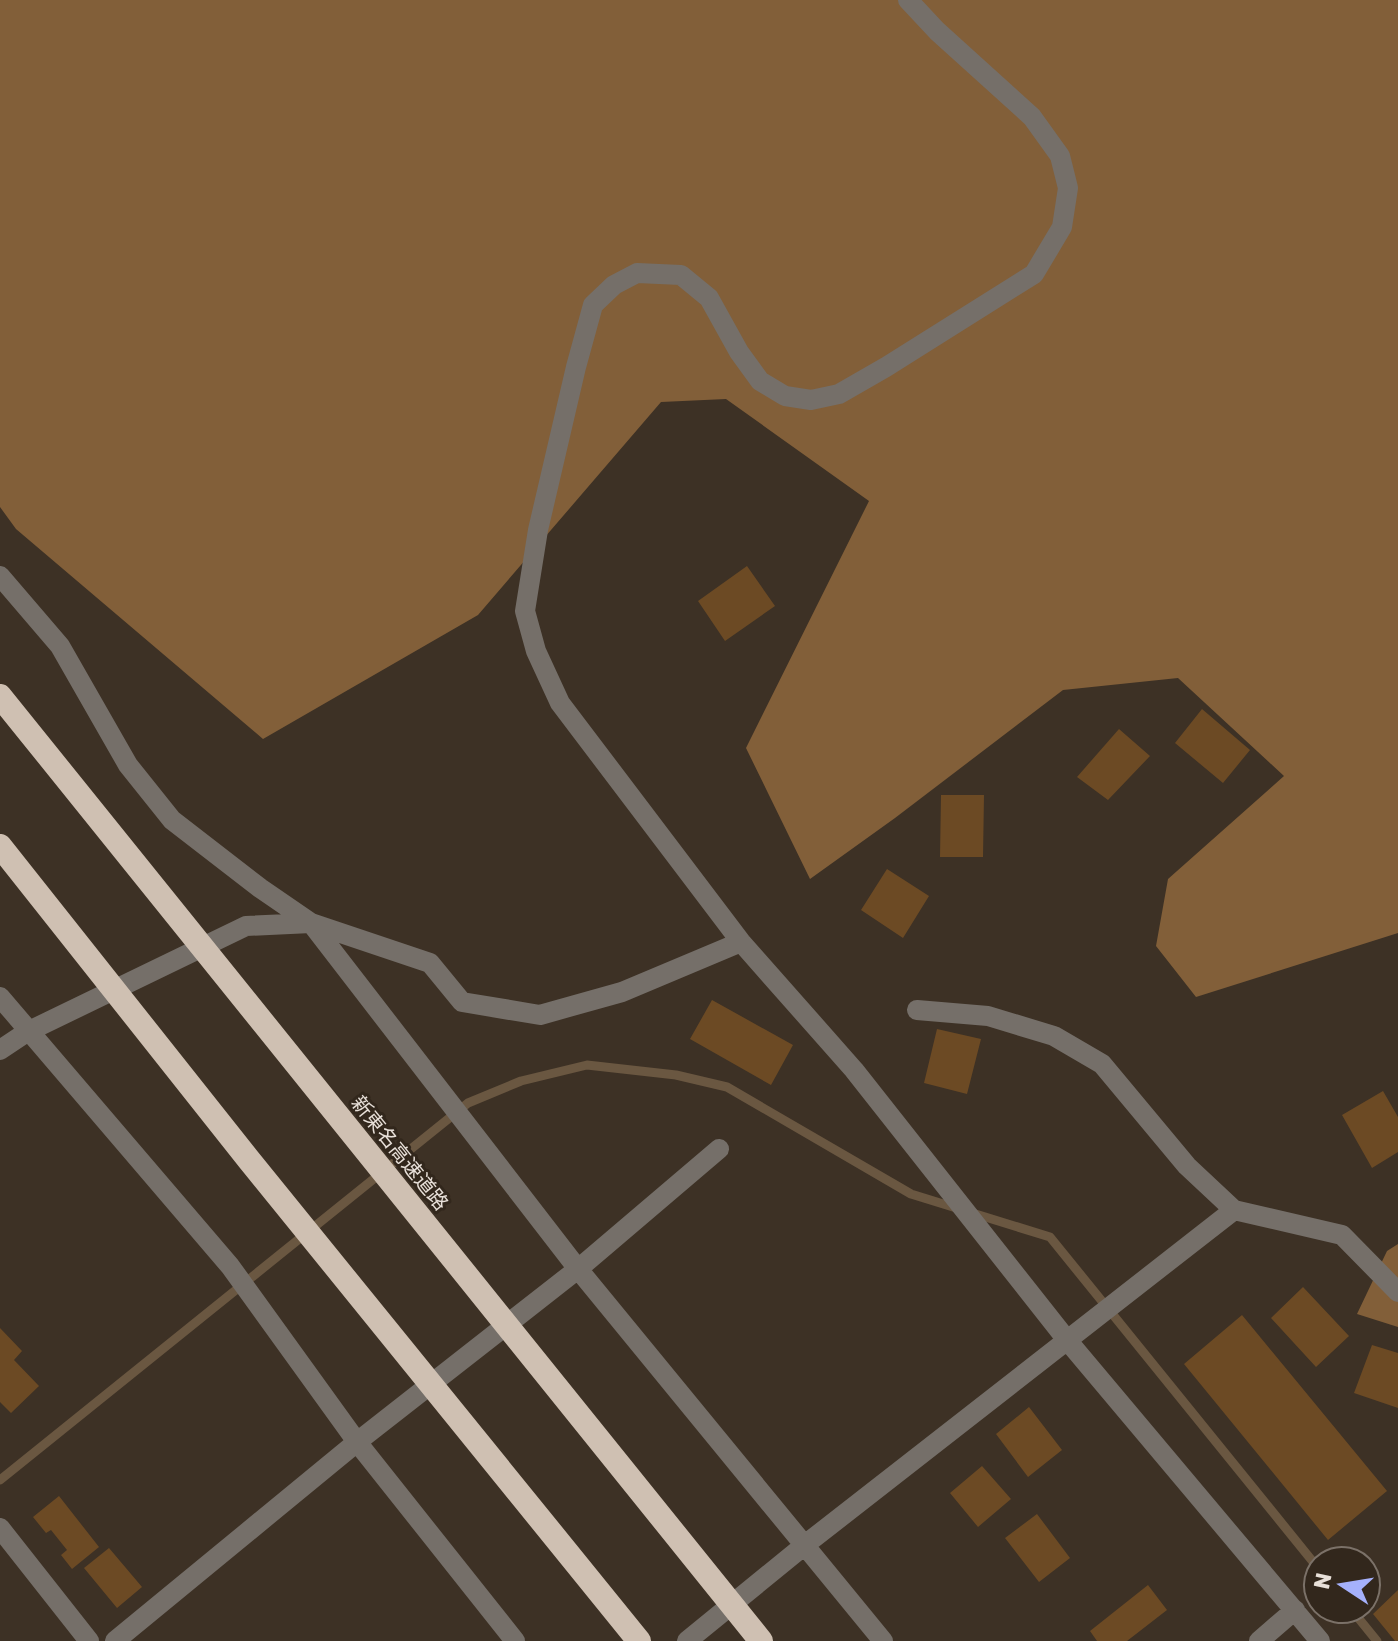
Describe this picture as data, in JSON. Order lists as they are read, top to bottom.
{
  "streets": {
    "highway": ["新東名高速道路"]
  },
  "north": "left"
}
